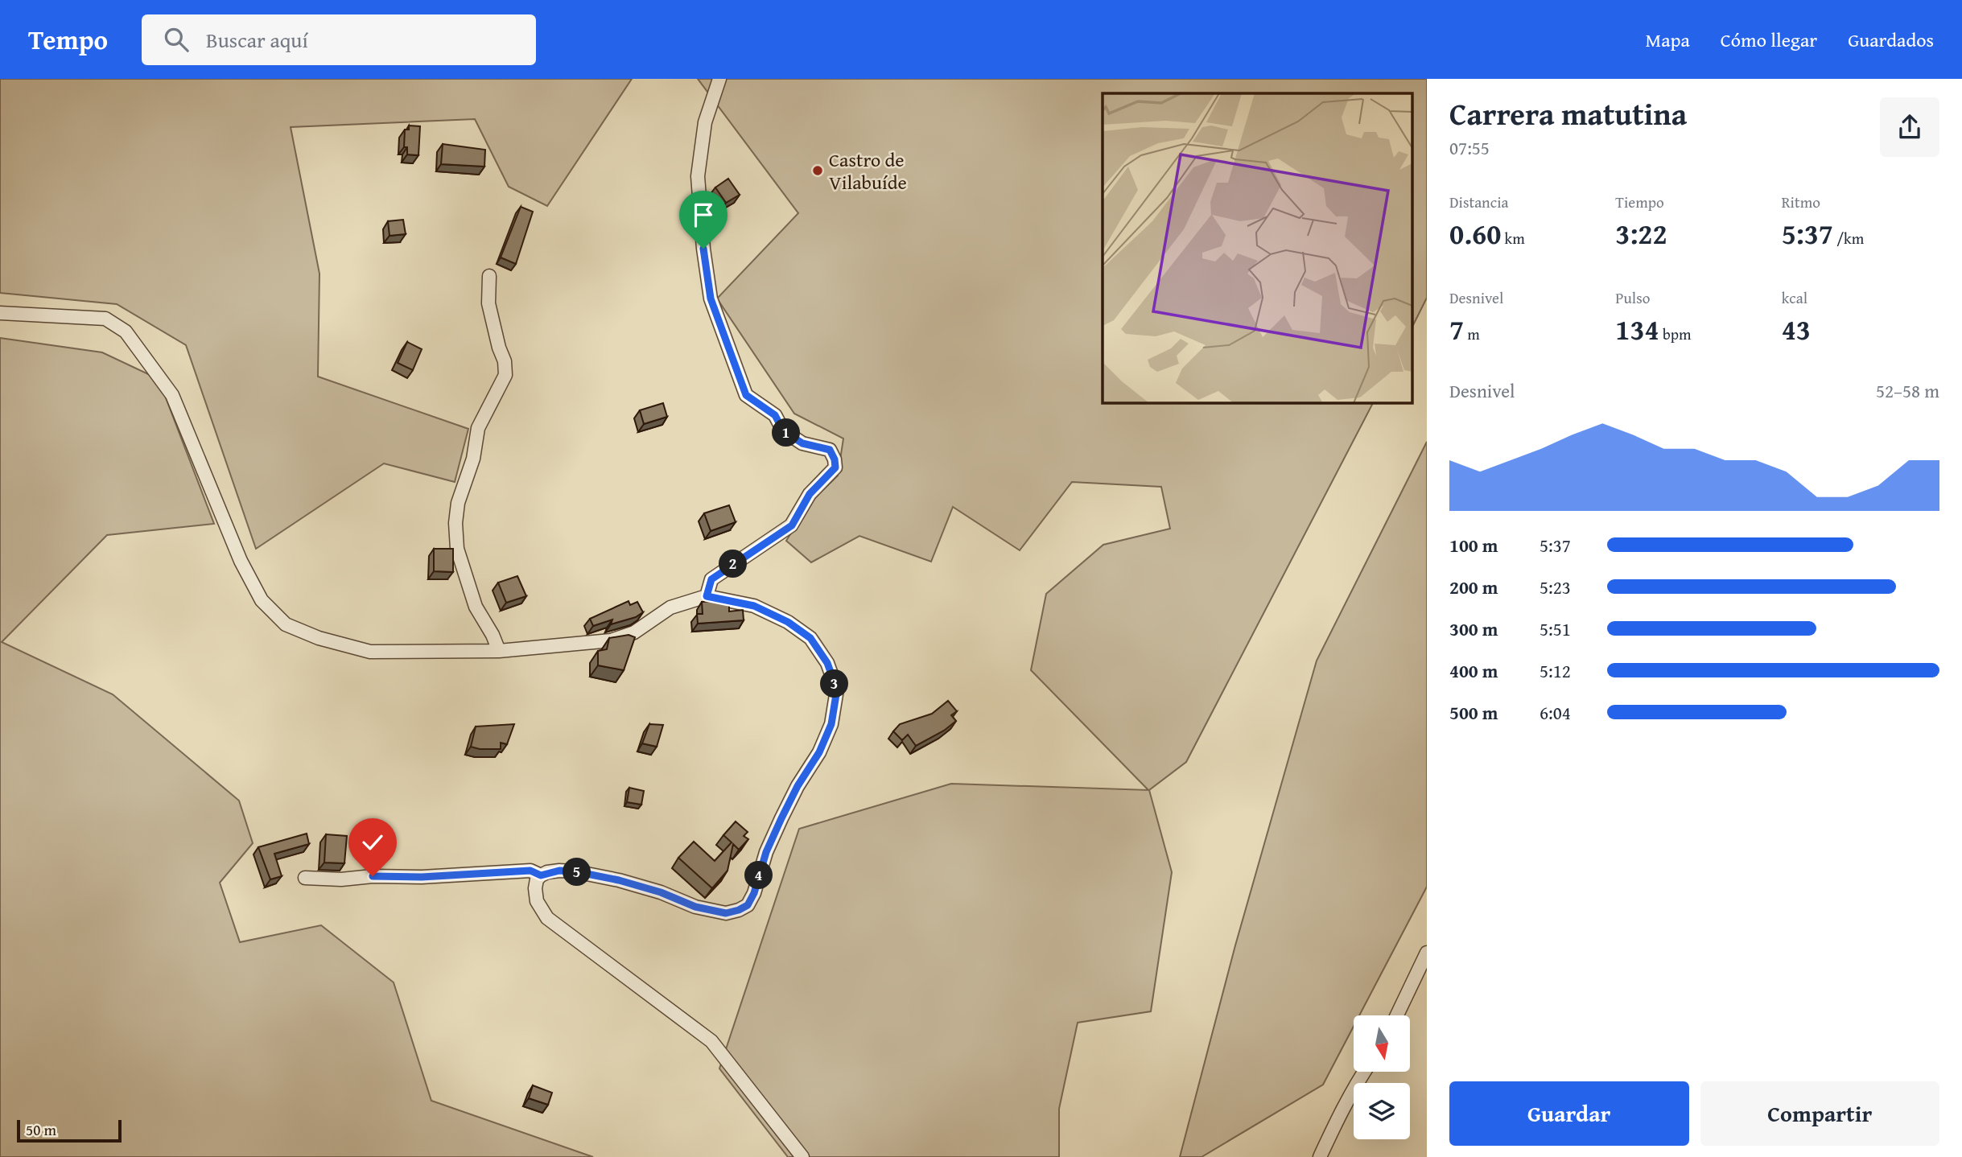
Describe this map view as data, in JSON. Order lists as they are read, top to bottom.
{
  "places": ["Castro de Vilabuíde"],
  "scale_bar": "50 m",
  "north": "bottom",
  "page": {
    "header": "Tempo",
    "search": "Buscar aquí",
    "nav": ["Mapa", "Cómo llegar", "Guardados"],
    "heading": ["Carrera matutina", "07:55"],
    "stats": [
      ["Distancia", "0.60 km"],
      ["Tiempo", "3:22"],
      ["Ritmo", "5:37 /km"],
      ["Desnivel", "7 m"],
      ["Pulso", "134 bpm"],
      ["kcal", "43"]
    ],
    "chart": ["Desnivel", "52–58 m"],
    "pins": [
      "1",
      "2",
      "3",
      "5",
      "4"
    ],
    "list": [
      {
        "name": "100 m",
        "note": "5:37"
      },
      {
        "name": "200 m",
        "note": "5:23"
      },
      {
        "name": "300 m",
        "note": "5:51"
      },
      {
        "name": "400 m",
        "note": "5:12"
      },
      {
        "name": "500 m",
        "note": "6:04"
      }
    ],
    "buttons": ["Guardar", "Compartir"],
    "scale": "50 m"
  }
}
